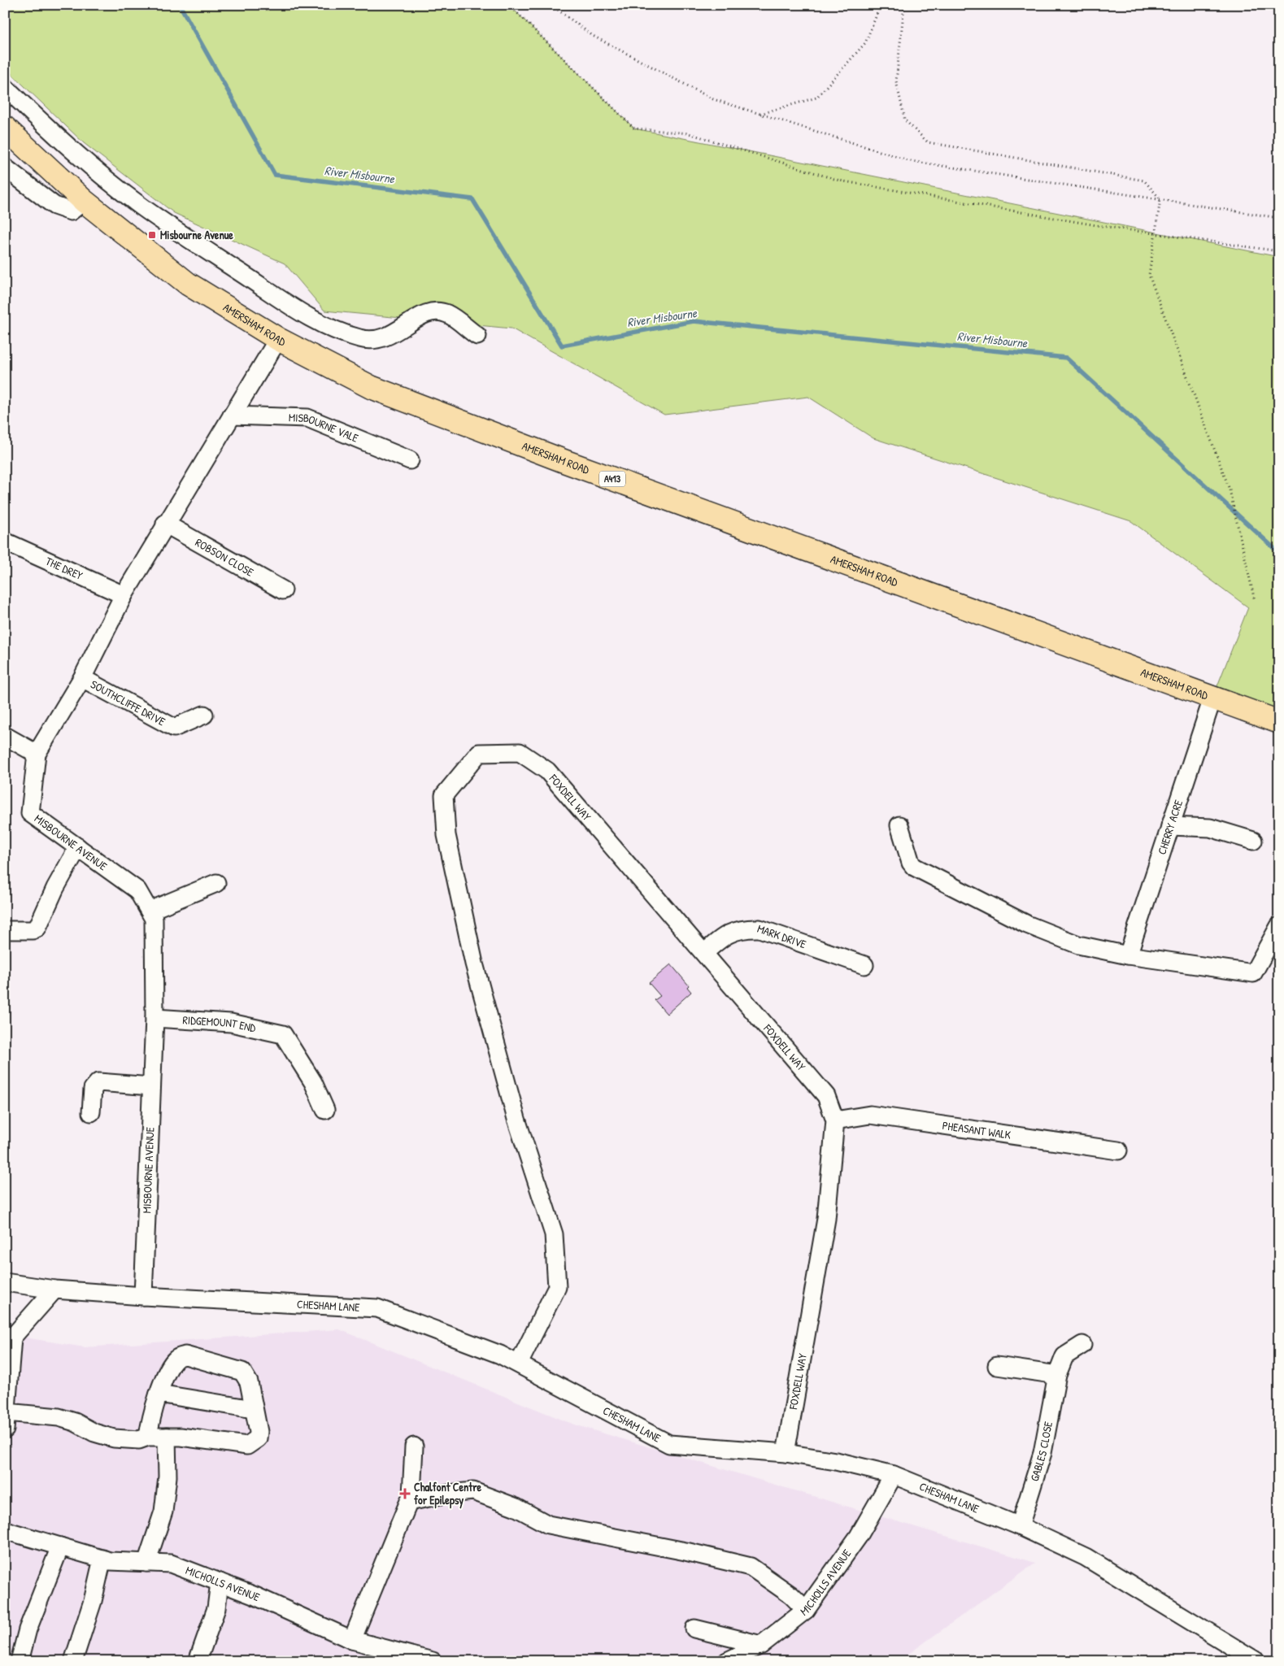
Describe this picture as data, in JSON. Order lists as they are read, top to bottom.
{
  "streets": {
    "highway": ["AMERSHAM ROAD", "A413"],
    "street": [
      "MISBOURNE VALE",
      "ROBSON CLOSE",
      "THE DREY",
      "SOUTHCLIFFE DRIVE",
      "FOXDELL WAY",
      "CHERRY ACRE",
      "MISBOURNE AVENUE",
      "MARK DRIVE",
      "RIDGEMOUNT END",
      "PHEASANT WALK",
      "CHESHAM LANE",
      "GABLES CLOSE",
      "MICHOLLS AVENUE"
    ]
  },
  "crossings": [
    ["AMERSHAM ROAD", "CHERRY ACRE"],
    ["AMERSHAM ROAD", "MISBOURNE AVENUE"],
    ["MISBOURNE VALE", "MISBOURNE AVENUE"],
    ["ROBSON CLOSE", "MISBOURNE AVENUE"],
    ["THE DREY", "MISBOURNE AVENUE"],
    ["SOUTHCLIFFE DRIVE", "MISBOURNE AVENUE"],
    ["FOXDELL WAY", "MARK DRIVE"],
    ["FOXDELL WAY", "PHEASANT WALK"],
    ["FOXDELL WAY", "CHESHAM LANE"],
    ["MISBOURNE AVENUE", "RIDGEMOUNT END"],
    ["MISBOURNE AVENUE", "CHESHAM LANE"],
    ["CHESHAM LANE", "GABLES CLOSE"],
    ["CHESHAM LANE", "MICHOLLS AVENUE"]
  ],
  "water": ["River Misbourne"],
  "places": {
    "transit": ["Misbourne Avenue"],
    "health": ["Chalfont Centre for Epilepsy"]
  }
}
